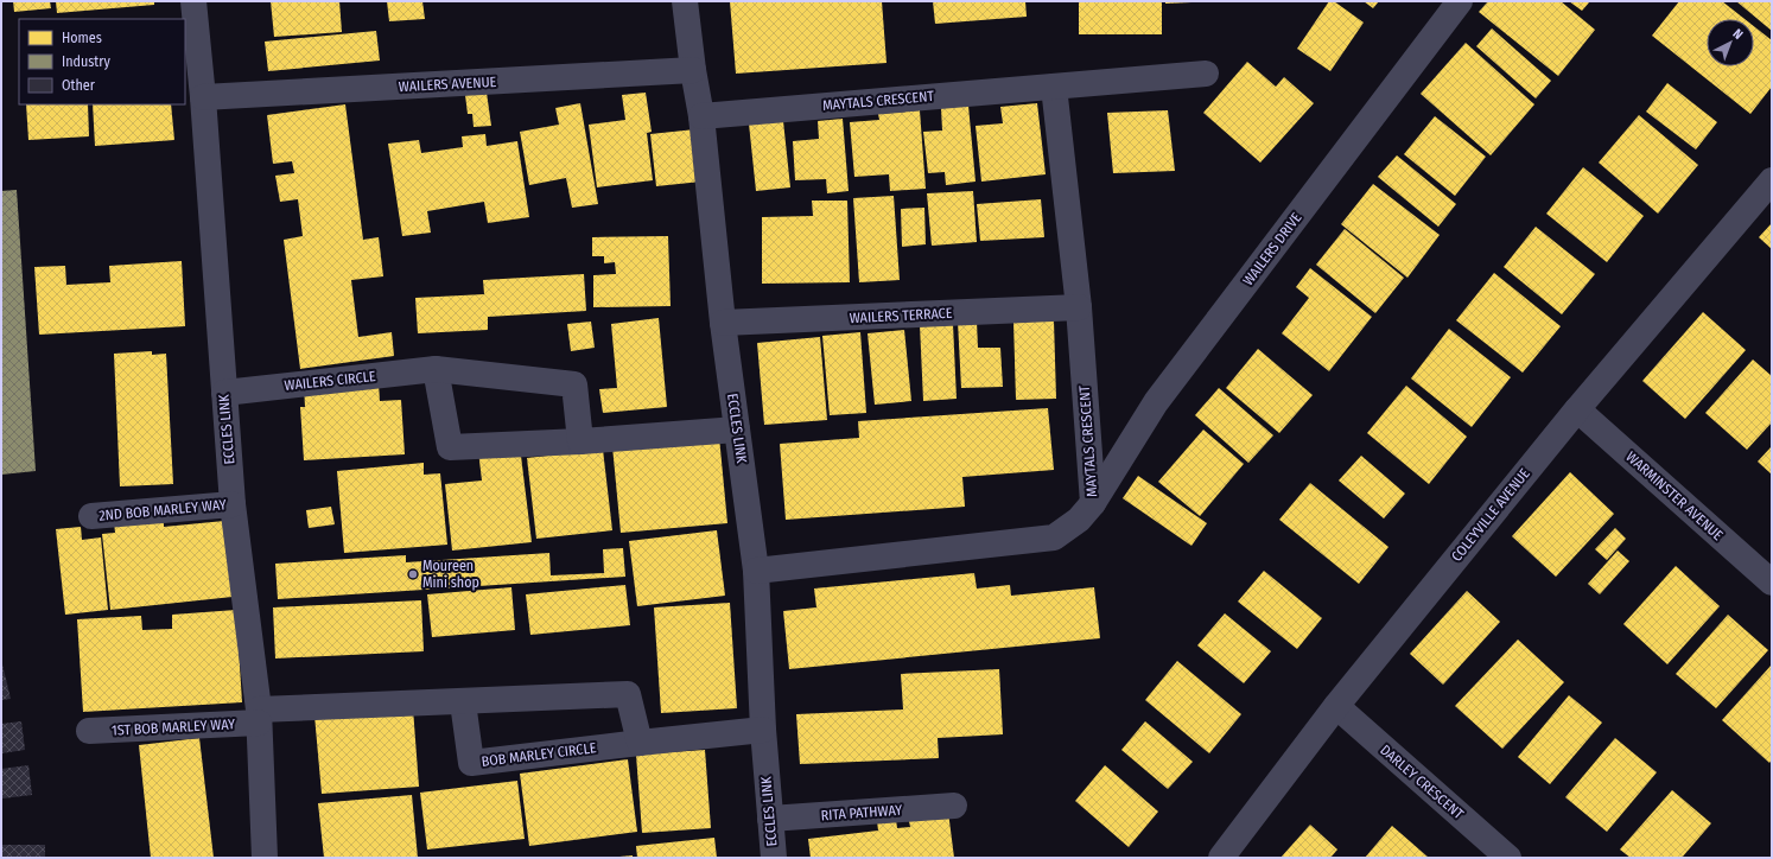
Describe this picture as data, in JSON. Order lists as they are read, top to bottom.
{
  "streets": {
    "street": [
      "WAILERS AVENUE",
      "MAYTALS CRESCENT",
      "WAILERS DRIVE",
      "WAILERS TERRACE",
      "WAILERS CIRCLE",
      "ECCLES LINK",
      "WARMINSTER AVENUE",
      "2ND BOB MARLEY WAY",
      "COLEYVILLE AVENUE",
      "1ST BOB MARLEY WAY",
      "BOB MARLEY CIRCLE",
      "DARLEY CRESCENT",
      "RITA PATHWAY"
    ]
  },
  "crossings": [
    ["WAILERS AVENUE", "ECCLES LINK"],
    ["MAYTALS CRESCENT", "WAILERS DRIVE"],
    ["MAYTALS CRESCENT", "WAILERS TERRACE"],
    ["MAYTALS CRESCENT", "ECCLES LINK"],
    ["WAILERS TERRACE", "ECCLES LINK"],
    ["WAILERS CIRCLE", "ECCLES LINK"],
    ["ECCLES LINK", "2ND BOB MARLEY WAY"],
    ["ECCLES LINK", "1ST BOB MARLEY WAY"],
    ["ECCLES LINK", "BOB MARLEY CIRCLE"],
    ["ECCLES LINK", "RITA PATHWAY"],
    ["WARMINSTER AVENUE", "COLEYVILLE AVENUE"],
    ["COLEYVILLE AVENUE", "DARLEY CRESCENT"]
  ],
  "places": ["Moureen Mini shop"],
  "legend": ["Homes", "Industry", "Other"],
  "north": "top right"
}
